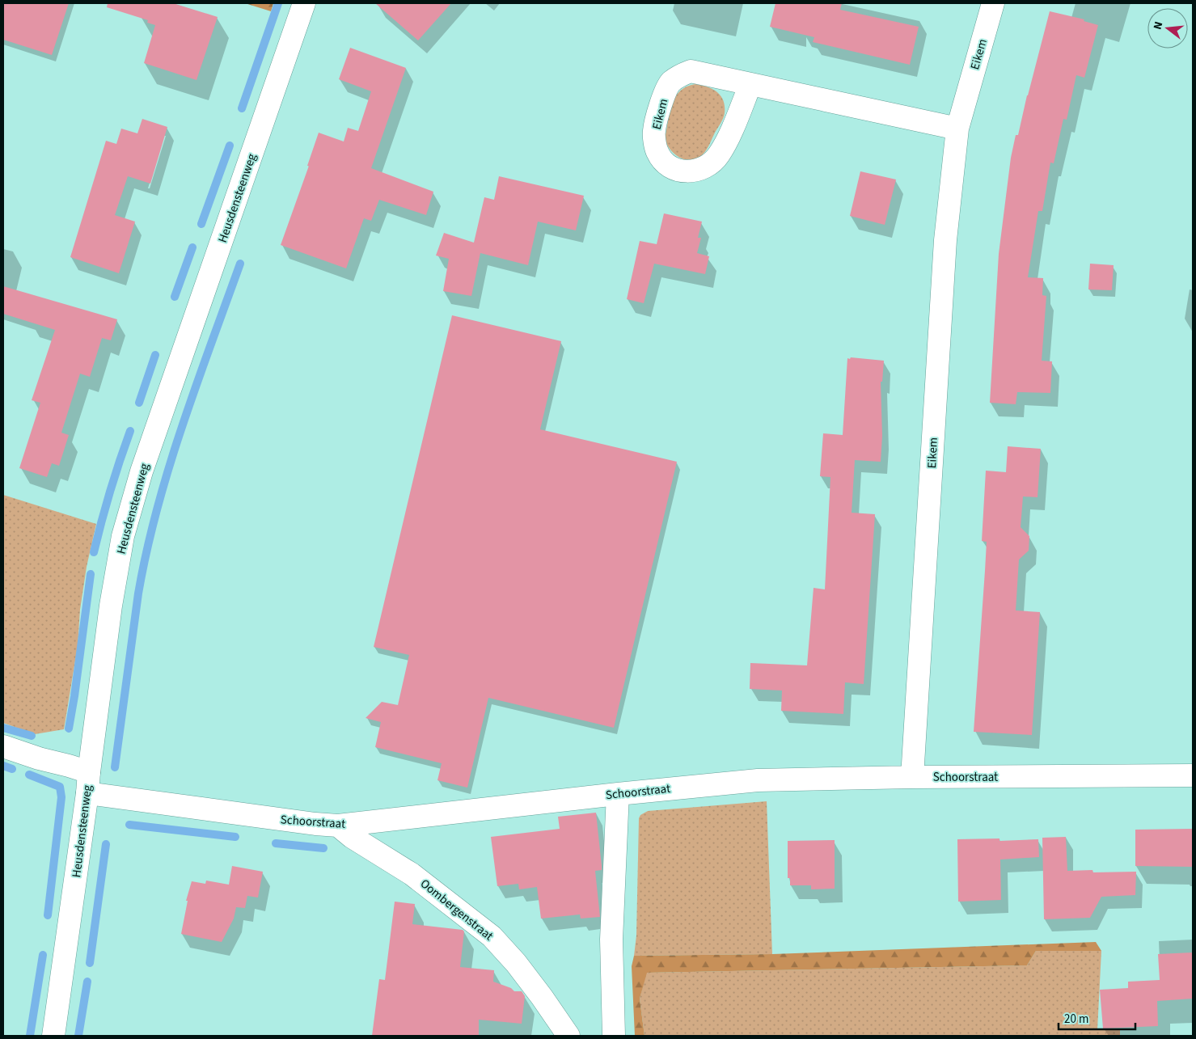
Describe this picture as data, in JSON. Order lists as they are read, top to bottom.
{
  "streets": {
    "street": [
      "Eikem",
      "Heusdensteenweg",
      "Schoorstraat",
      "Oombergenstraat"
    ]
  },
  "crossings": [
    ["Eikem", "Schoorstraat"],
    ["Heusdensteenweg", "Schoorstraat"],
    ["Schoorstraat", "Oombergenstraat"]
  ],
  "scale_bar": "20 m",
  "north": "left"
}
